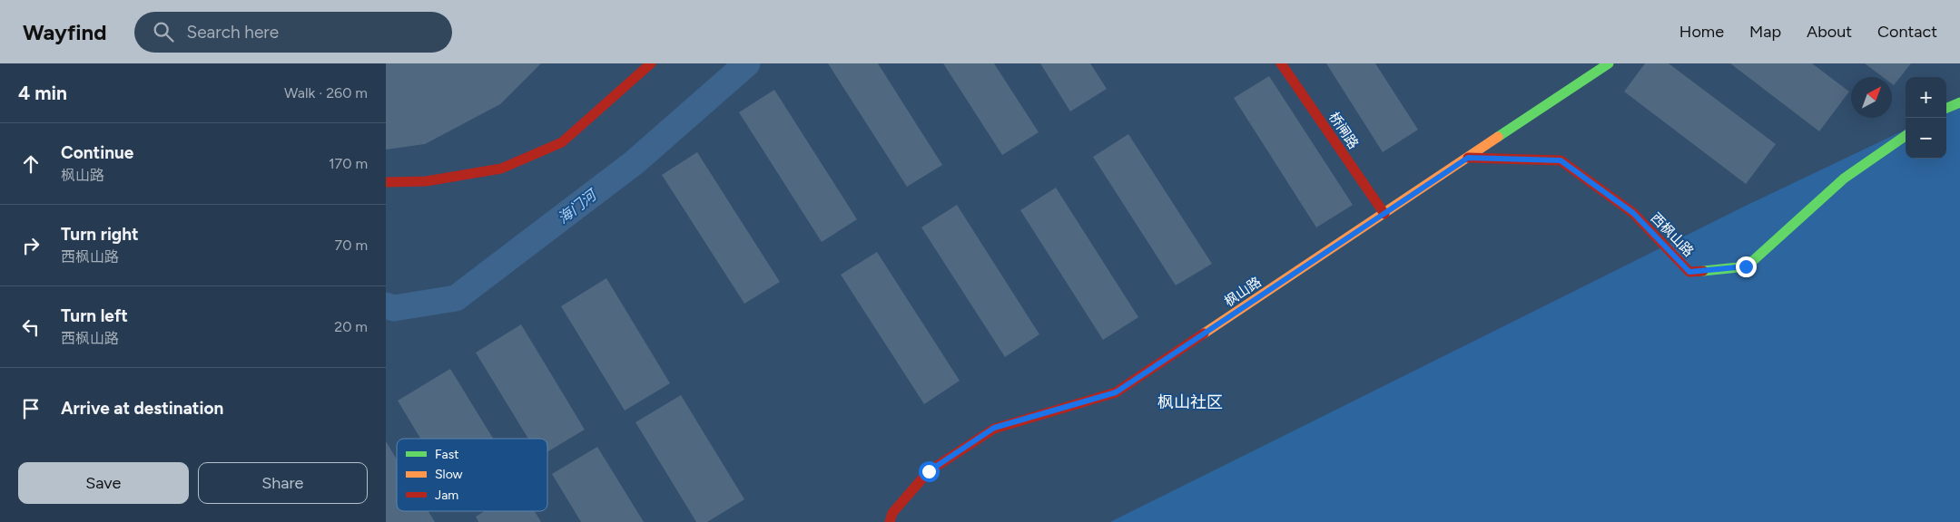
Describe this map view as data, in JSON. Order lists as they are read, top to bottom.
{
  "streets": {
    "street": ["桥闸路", "西枫山路", "枫山路"]
  },
  "crossings": [
    ["桥闸路", "枫山路"],
    ["西枫山路", "枫山路"]
  ],
  "districts": ["枫山社区"],
  "water": ["海门河"],
  "legend": ["Fast", "Slow", "Jam"],
  "north": "top right",
  "page": {
    "header": "Wayfind",
    "search": "Search here",
    "nav": [
      "Home",
      "Map",
      "About",
      "Contact"
    ],
    "heading": ["4 min", "Walk · 260 m"],
    "map_buttons": ["+", "−"],
    "list": [
      ["Continue", "枫山路", "170 m"],
      ["Turn right", "西枫山路", "70 m"],
      ["Turn left", "西枫山路", "20 m"],
      "Arrive at destination"
    ],
    "buttons": ["Save", "Share"]
  }
}
